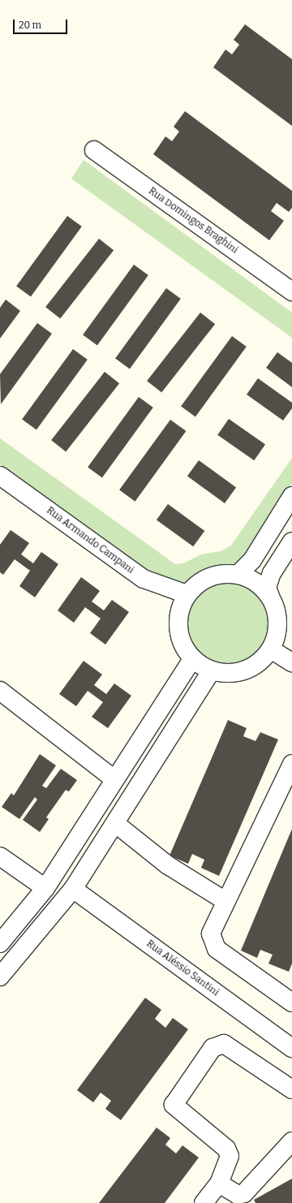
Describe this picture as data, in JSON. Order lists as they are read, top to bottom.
{
  "streets": {
    "street": ["Rua Domingos Braghini", "Rua Armando Campani", "Rua Aléssio Santini"]
  },
  "scale_bar": "20 m"
}
